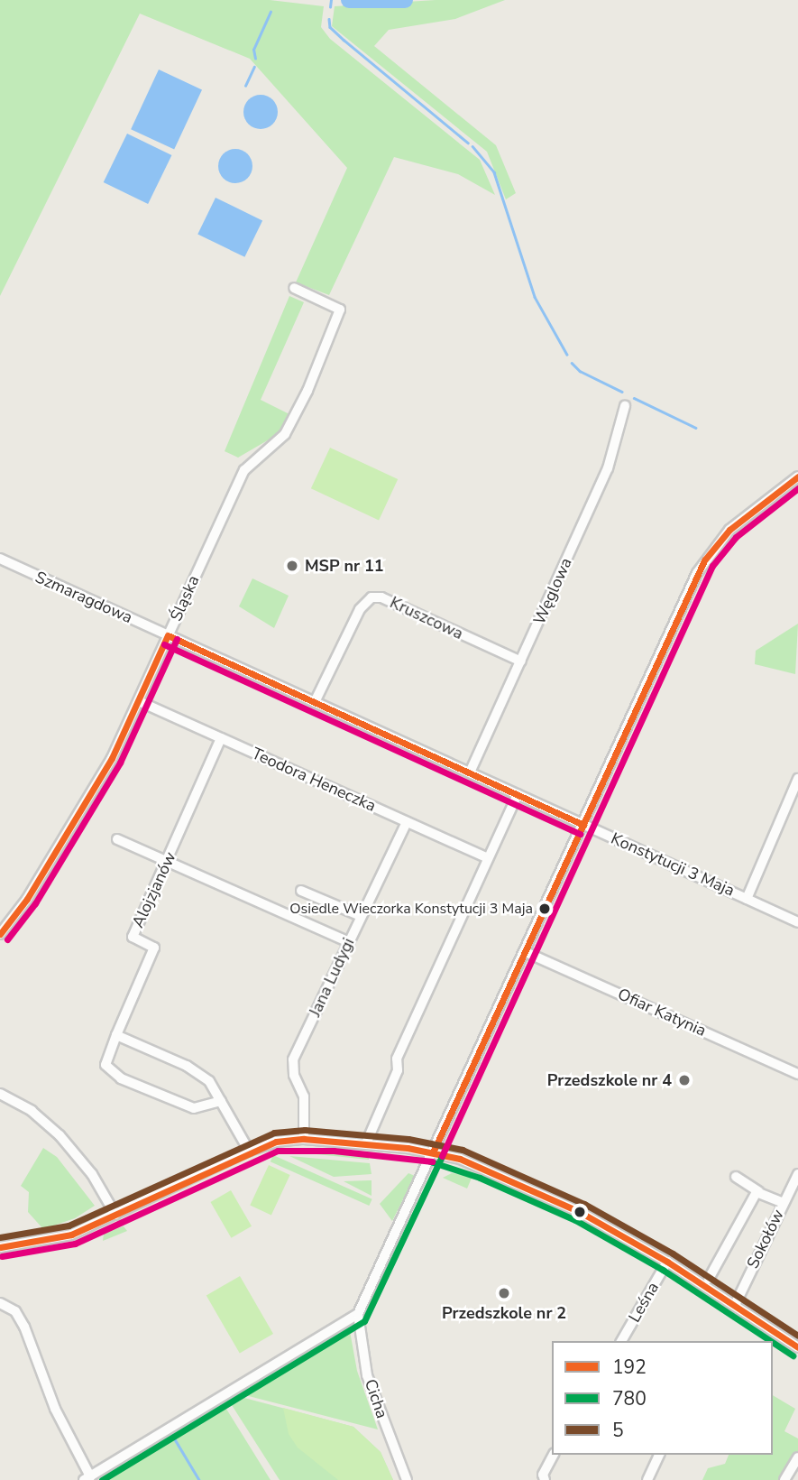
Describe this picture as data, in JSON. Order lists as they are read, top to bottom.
{
  "streets": {
    "street": [
      "Węglowa",
      "Szmaragdowa",
      "Śląska",
      "Kruszcowa",
      "Teodora Heneczka",
      "Konstytucji 3 Maja",
      "Alojzjanów",
      "Jana Ludygi",
      "Ofiar Katynia",
      "Sokołów",
      "Leśna",
      "Cicha"
    ]
  },
  "crossings": [
    ["Węglowa", "Kruszcowa"],
    ["Węglowa", "Konstytucji 3 Maja"],
    ["Szmaragdowa", "Śląska"],
    ["Szmaragdowa", "Konstytucji 3 Maja"],
    ["Śląska", "Teodora Heneczka"],
    ["Śląska", "Konstytucji 3 Maja"],
    ["Kruszcowa", "Konstytucji 3 Maja"],
    ["Teodora Heneczka", "Alojzjanów"],
    ["Teodora Heneczka", "Jana Ludygi"]
  ],
  "places": [
    "MSP nr 11",
    "Osiedle Wieczorka Konstytucji 3 Maja",
    "Przedszkole nr 4",
    "Przedszkole nr 2"
  ],
  "lines": ["transit line 192", "transit line 5", "transit line 780"],
  "legend": ["192", "780", "5"]
}
